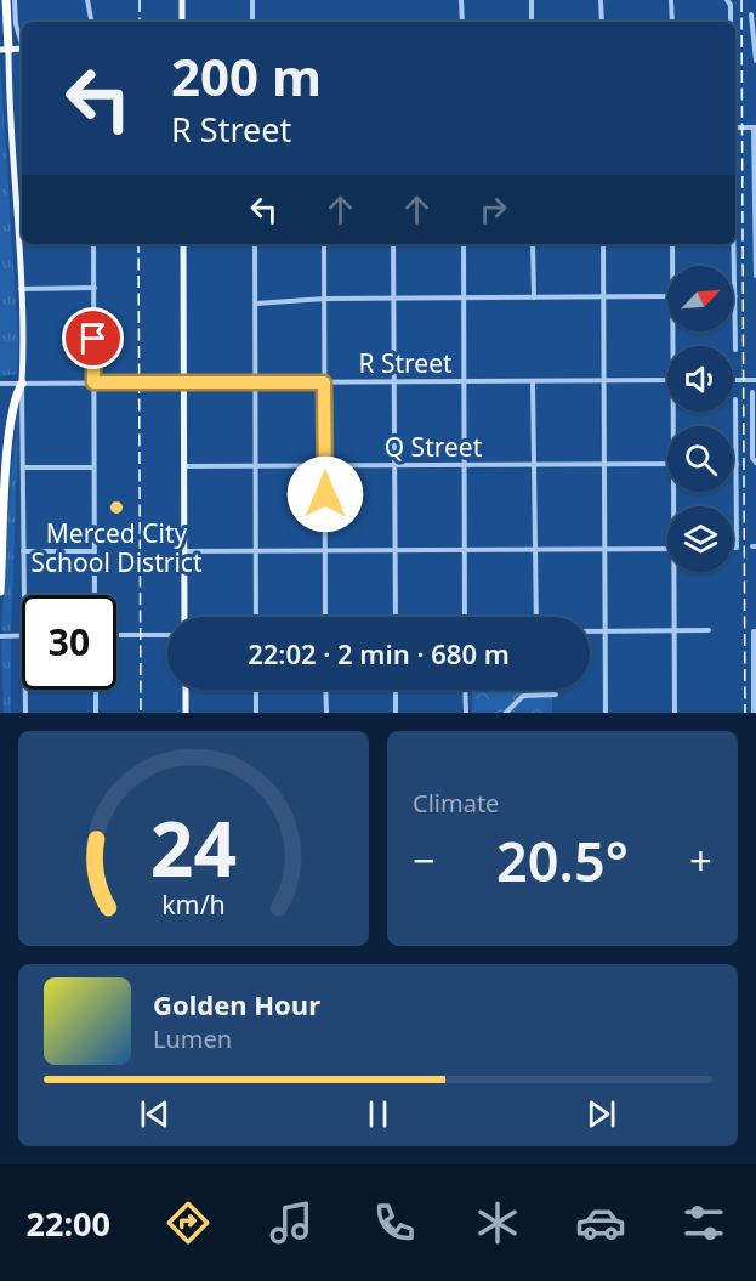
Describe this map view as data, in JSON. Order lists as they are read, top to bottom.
{
  "streets": {
    "street": ["R Street", "Q Street"]
  },
  "places": ["Merced City School District"],
  "north": "top right",
  "page": {
    "turn": ["200 m", "R Street"],
    "limit": "30",
    "trip": "22:02 · 2 min · 680 m",
    "tile": "Climate",
    "heat": ["−", "20.5°", "+"],
    "song": ["Golden Hour", "Lumen"],
    "tabs": "22:00",
    "gauge": ["24", "km/h"]
  }
}
